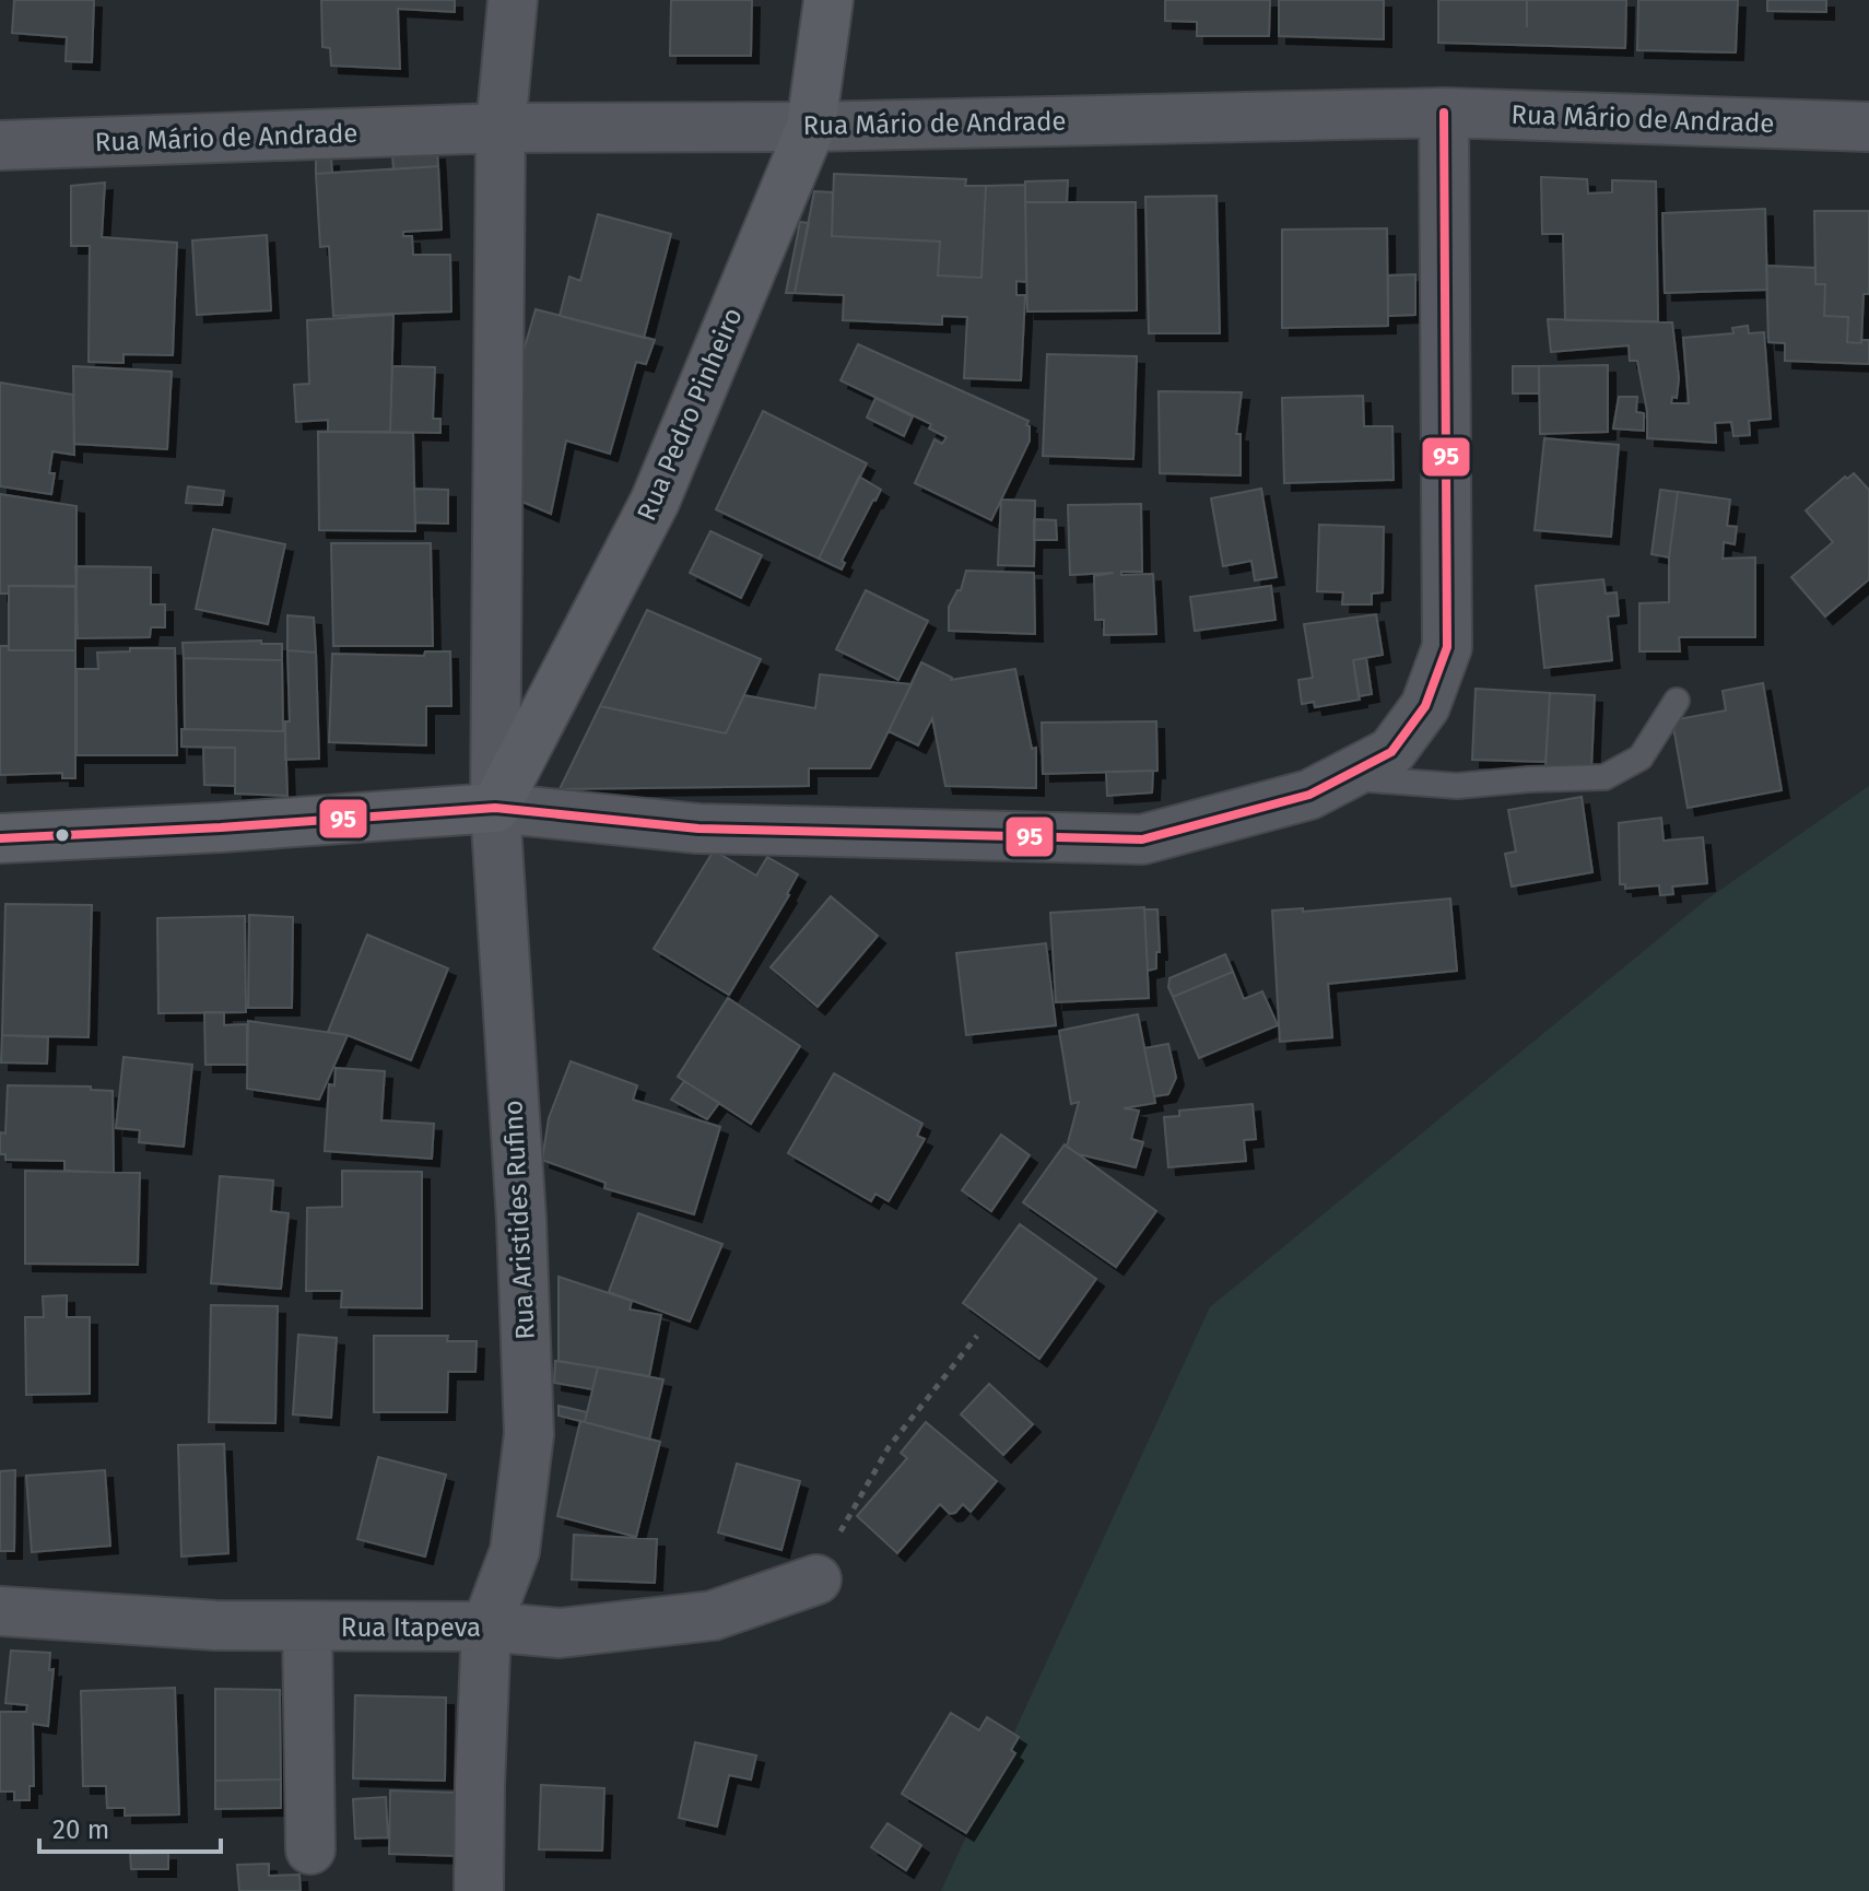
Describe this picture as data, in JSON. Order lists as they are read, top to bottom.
{
  "streets": {
    "street": [
      "Rua Mário de Andrade",
      "Rua Pedro Pinheiro",
      "Rua Aristides Rufino",
      "Rua Itapeva"
    ]
  },
  "crossings": [
    ["Rua Mário de Andrade", "Rua Pedro Pinheiro"],
    ["Rua Mário de Andrade", "Rua Aristides Rufino"],
    ["Rua Pedro Pinheiro", "Rua Aristides Rufino"],
    ["Rua Aristides Rufino", "Rua Itapeva"]
  ],
  "lines": ["transit line 95"],
  "scale_bar": "20 m"
}
